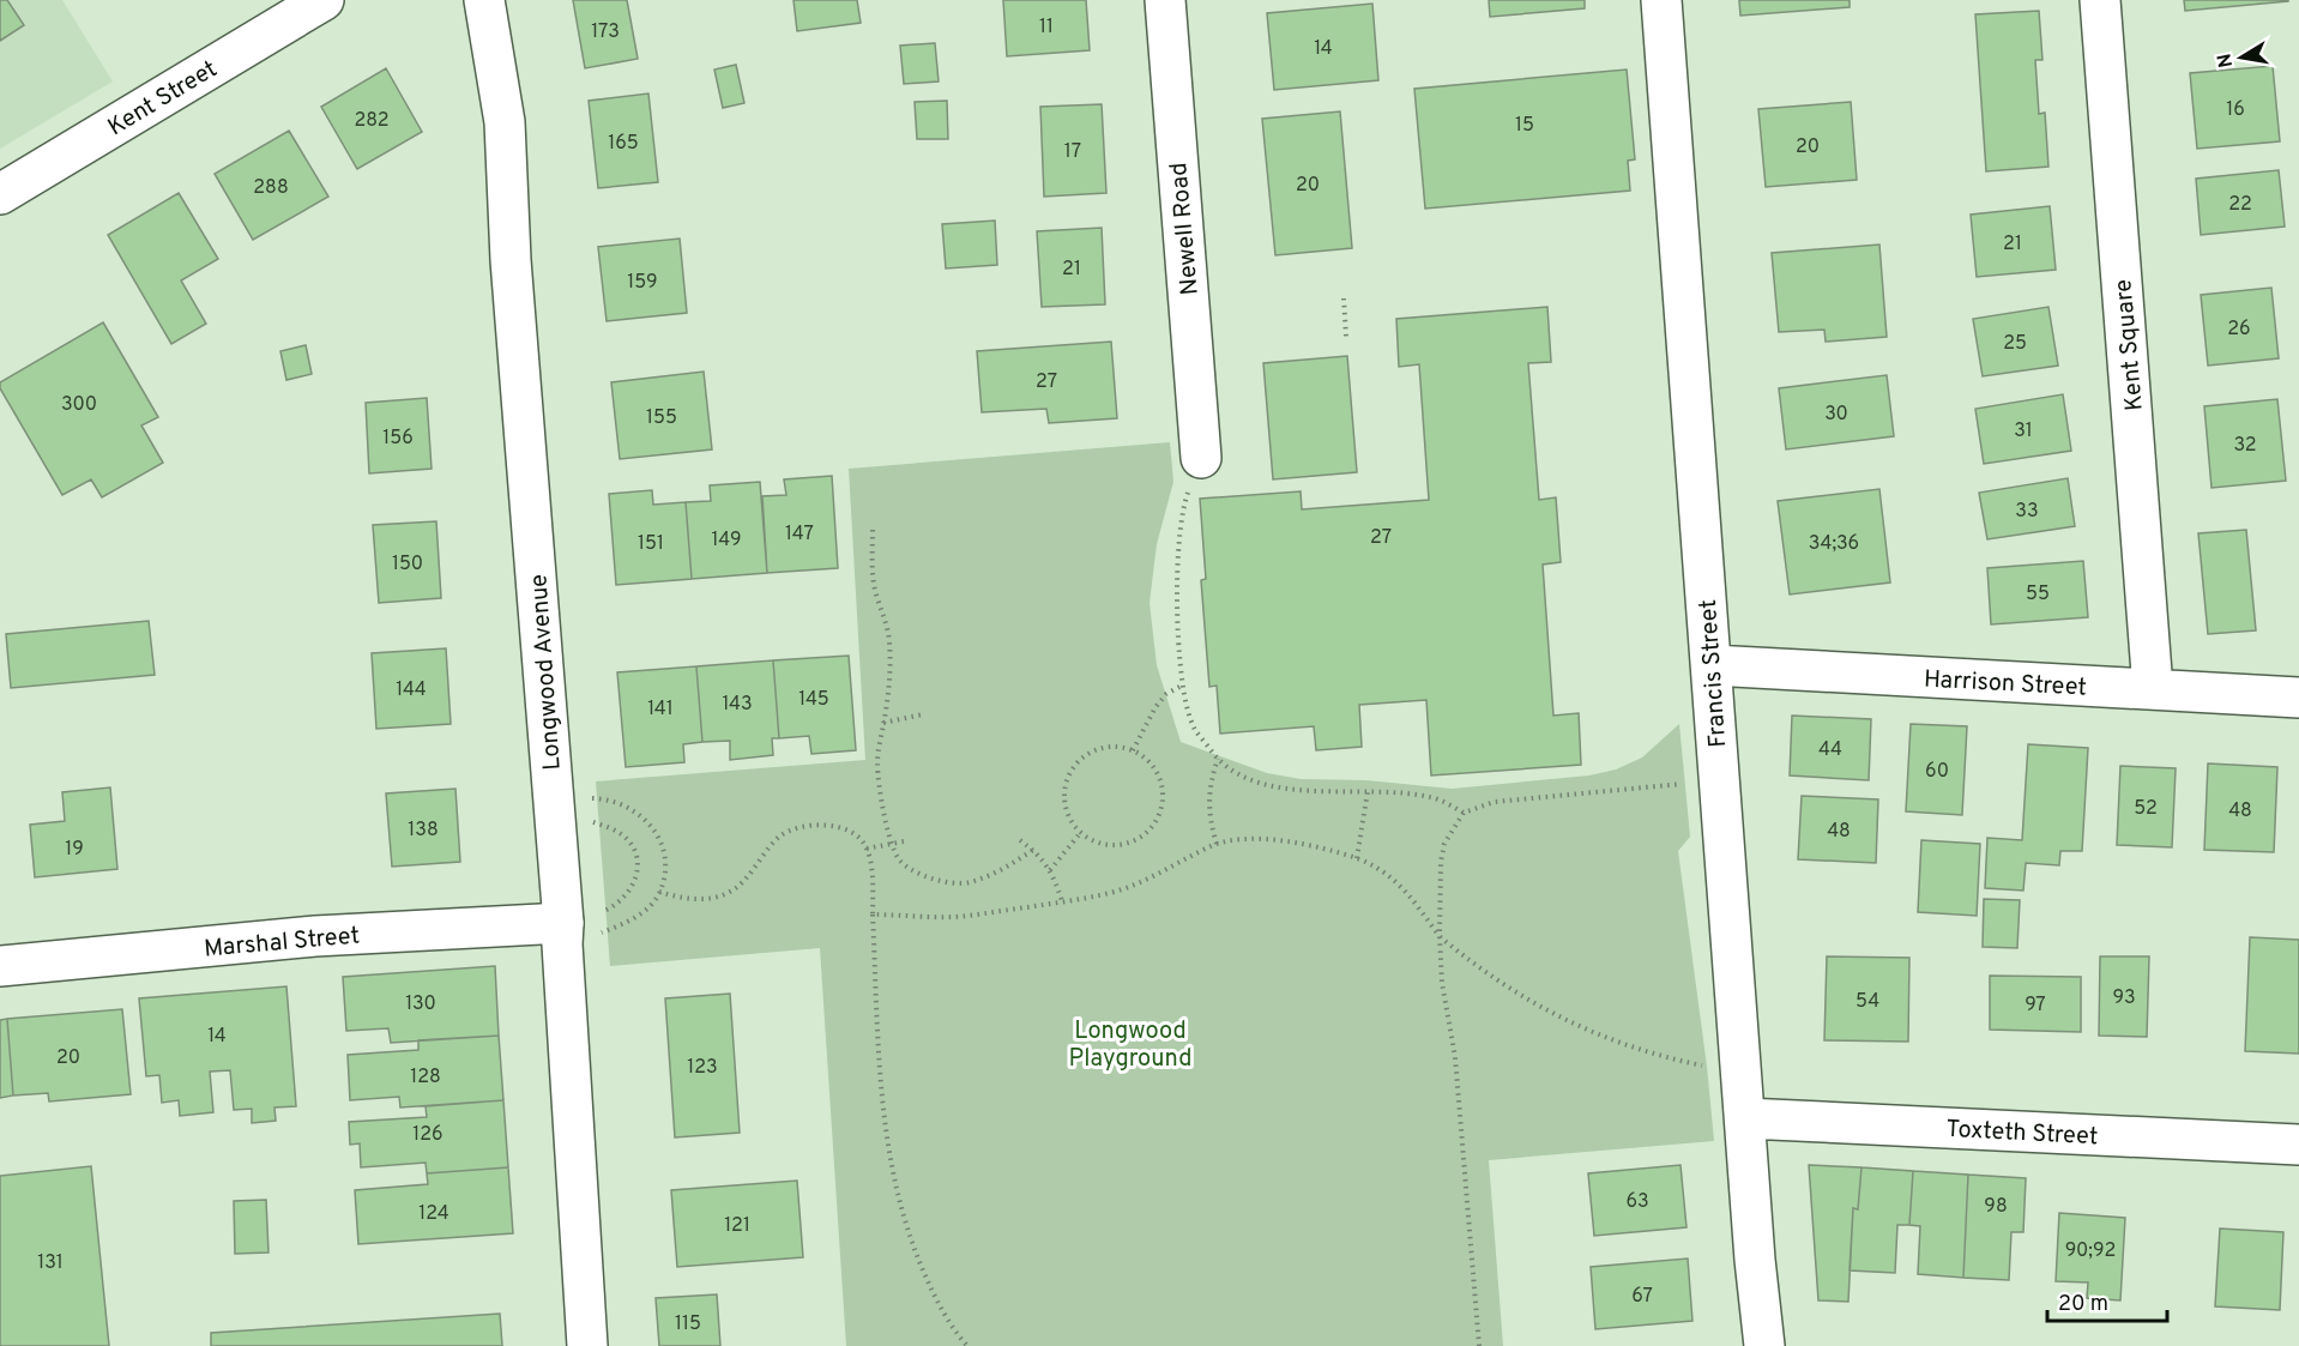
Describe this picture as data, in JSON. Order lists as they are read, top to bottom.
{
  "streets": {
    "street": [
      "Kent Street",
      "Newell Road",
      "Kent Square",
      "Longwood Avenue",
      "Francis Street",
      "Harrison Street",
      "Marshal Street",
      "Toxteth Street"
    ]
  },
  "crossings": [
    ["Kent Square", "Harrison Street"],
    ["Longwood Avenue", "Marshal Street"],
    ["Francis Street", "Harrison Street"],
    ["Francis Street", "Toxteth Street"]
  ],
  "parks": ["Longwood Playground"],
  "house_numbers": [
    "11",
    "173",
    "14",
    "16",
    "282",
    "15",
    "165",
    "20",
    "17",
    "20",
    "288",
    "22",
    "21",
    "21",
    "159",
    "26",
    "25",
    "27",
    "300",
    "30",
    "155",
    "31",
    "156",
    "32",
    "33",
    "147",
    "27",
    "149",
    "151",
    "34;36",
    "150",
    "55",
    "144",
    "145",
    "143",
    "141",
    "44",
    "60",
    "52",
    "48",
    "138",
    "48",
    "19",
    "93",
    "54",
    "130",
    "97",
    "14",
    "20",
    "123",
    "128",
    "126",
    "63",
    "98",
    "124",
    "121",
    "90;92",
    "131",
    "67",
    "115"
  ],
  "scale_bar": "20 m",
  "north": "left"
}
